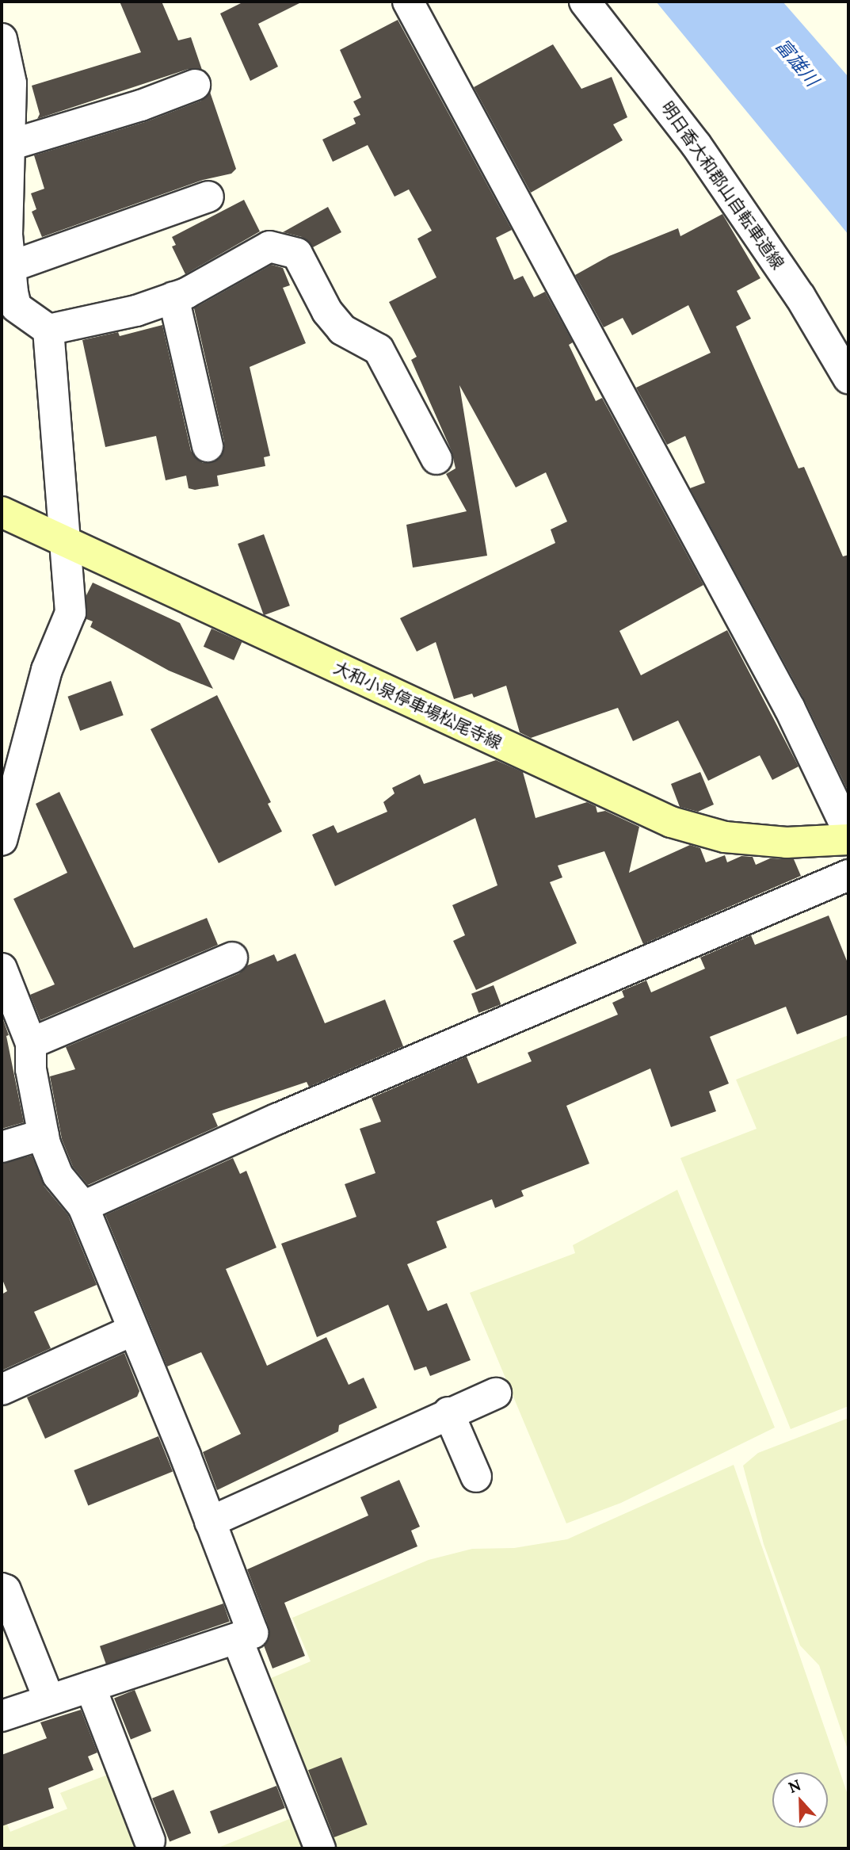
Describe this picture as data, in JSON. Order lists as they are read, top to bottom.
{
  "streets": {
    "main road": ["大和小泉停車場松尾寺線"],
    "street": ["明日香大和郡山自転車道線"]
  },
  "water": ["富雄川"],
  "north": "top"
}
